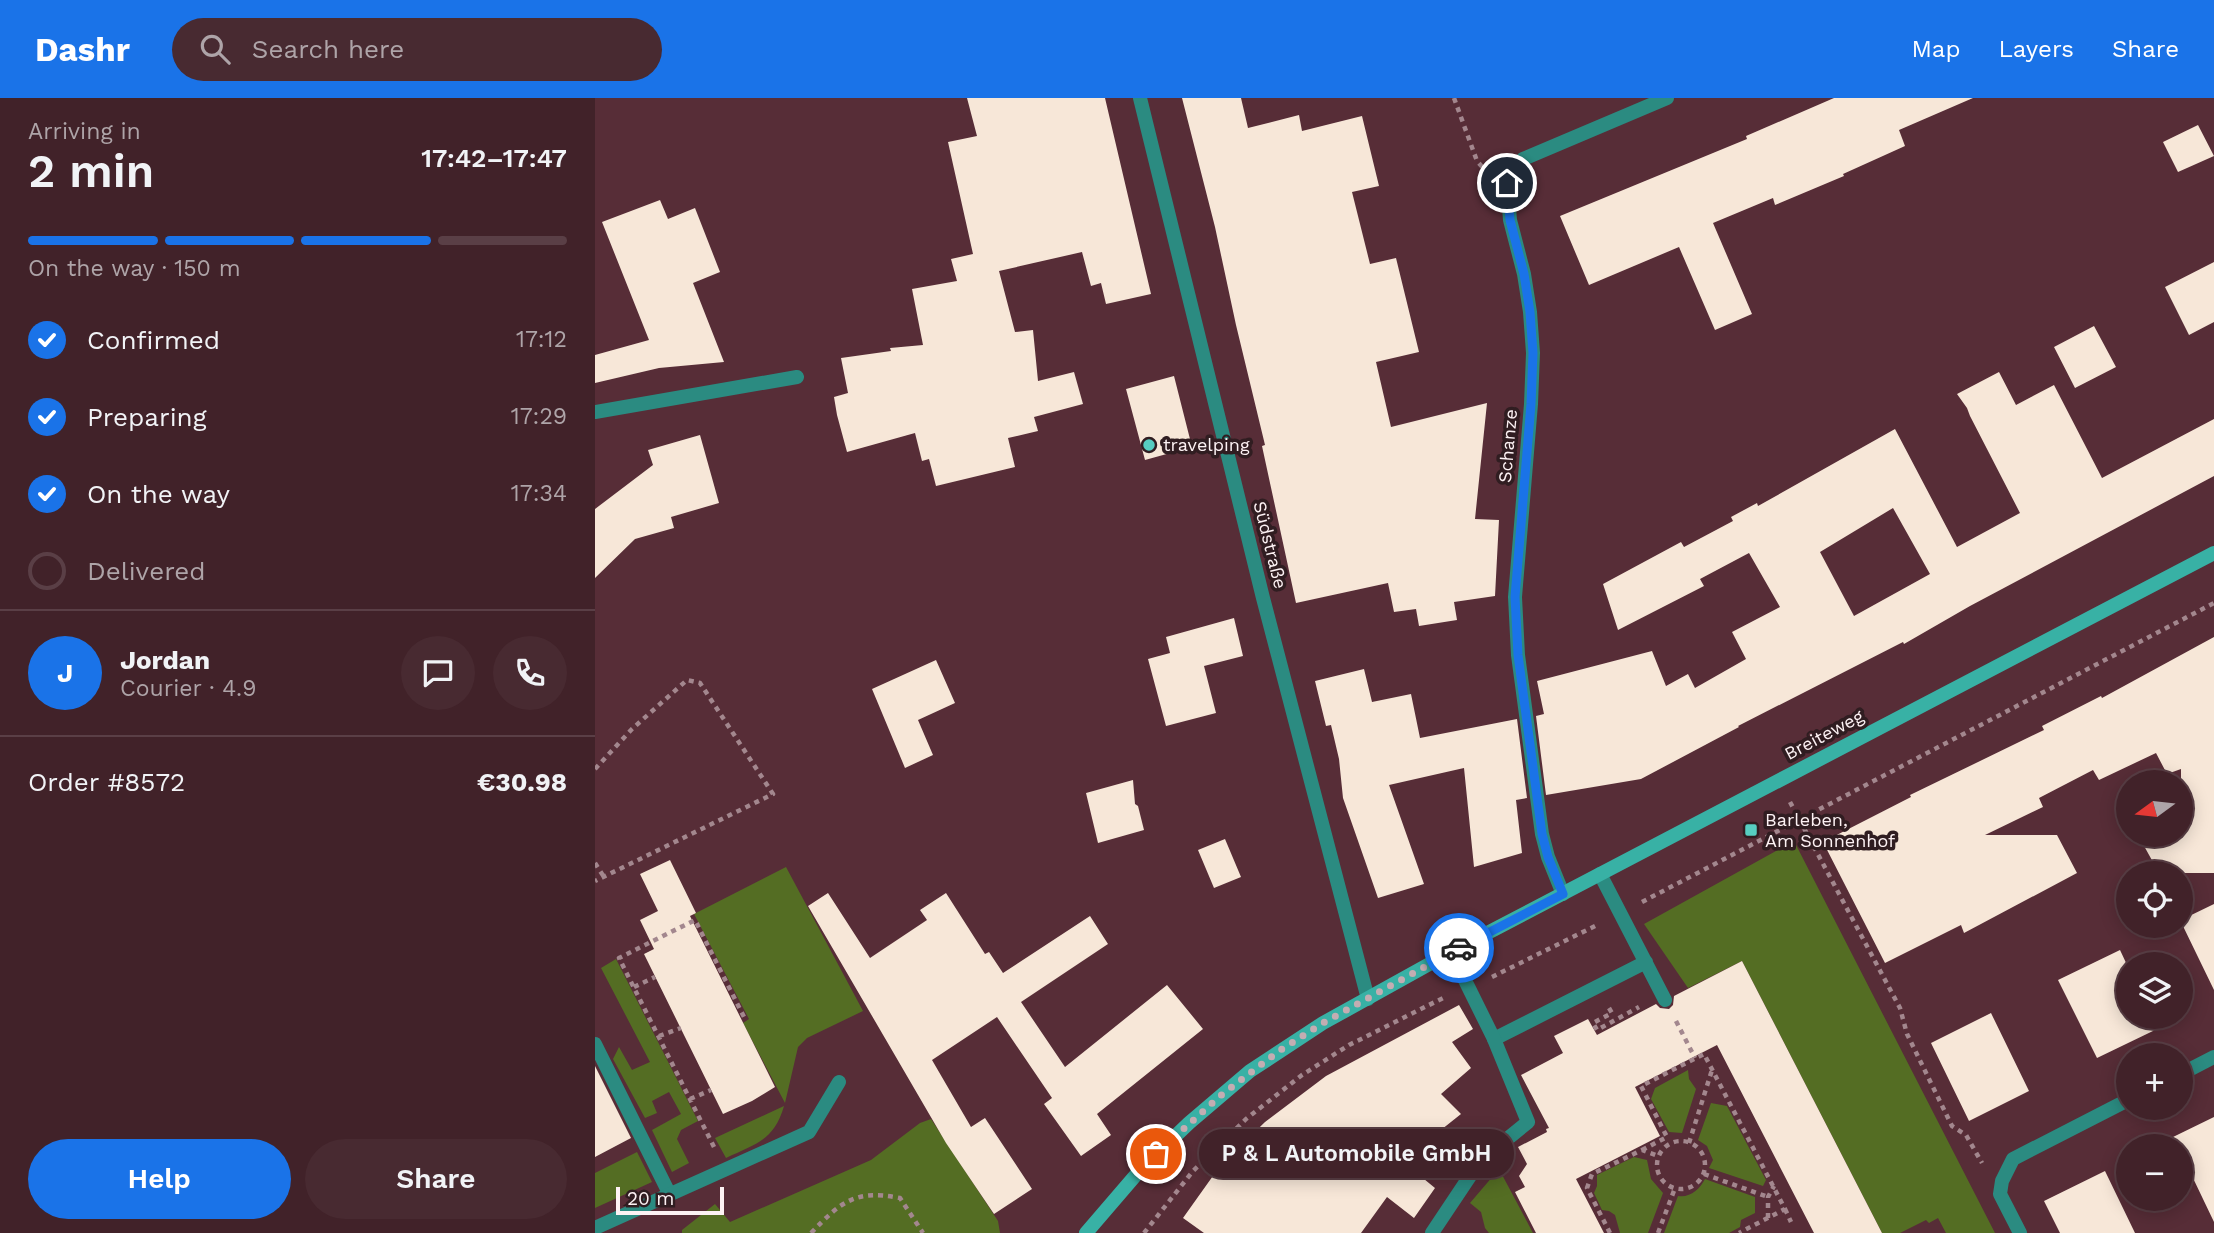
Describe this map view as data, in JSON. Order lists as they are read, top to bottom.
{
  "streets": {
    "street": ["Schanze", "Südstraße", "Breiteweg"]
  },
  "crossings": [
    ["Schanze", "Breiteweg"],
    ["Südstraße", "Breiteweg"]
  ],
  "places": {
    "other": ["travelping", "P & L Automobile GmbH"],
    "transit": ["Barleben, Am Sonnenhof"]
  },
  "scale_bar": "20 m",
  "north": "left",
  "page": {
    "header": "Dashr",
    "search": "Search here",
    "nav": ["Map", "Layers", "Share"],
    "heading": ["2 min", "Arriving in", "17:42–17:47"],
    "panel": [
      "Jordan",
      "Courier · 4.9",
      "Order #8572",
      "€30.98"
    ],
    "bar": "On the way · 150 m",
    "list": [
      ["Confirmed", "17:12"],
      ["Preparing", "17:29"],
      ["On the way", "17:34"],
      "Delivered"
    ],
    "round": "J",
    "map_buttons": ["+", "−"],
    "buttons": ["Help", "Share"],
    "bubble": "P & L Automobile GmbH",
    "scale": "20 m"
  }
}
